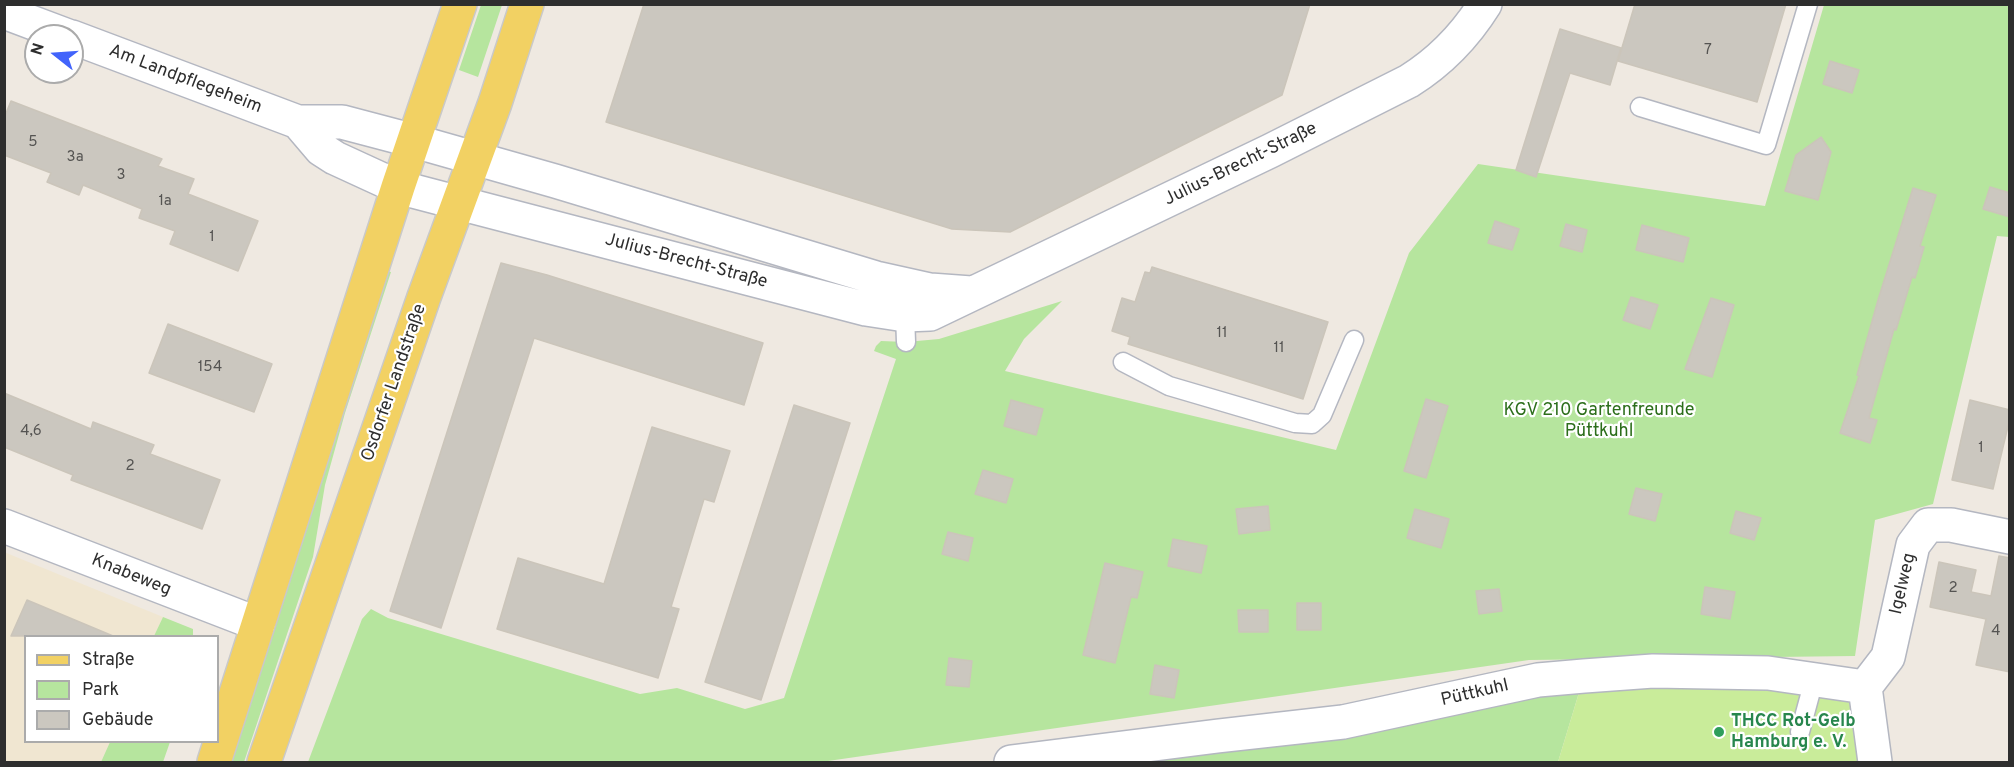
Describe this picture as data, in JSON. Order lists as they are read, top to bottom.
{
  "streets": {
    "main road": ["Osdorfer Landstraße"],
    "street": [
      "Am Landpflegeheim",
      "Julius-Brecht-Straße",
      "Knabeweg",
      "Igelweg",
      "Püttkuhl"
    ]
  },
  "crossings": [
    ["Am Landpflegeheim", "Julius-Brecht-Straße"],
    ["Julius-Brecht-Straße", "Osdorfer Landstraße"],
    ["Igelweg", "Püttkuhl"]
  ],
  "parks": ["KGV 210 Gartenfreunde Püttkuhl"],
  "places": ["THCC Rot-Gelb Hamburg e. V."],
  "house_numbers": [
    "7",
    "5",
    "3a",
    "3",
    "1a",
    "1",
    "11",
    "11",
    "154",
    "4,6",
    "1",
    "2",
    "2",
    "4"
  ],
  "legend": ["Straße", "Park", "Gebäude"],
  "north": "left"
}
